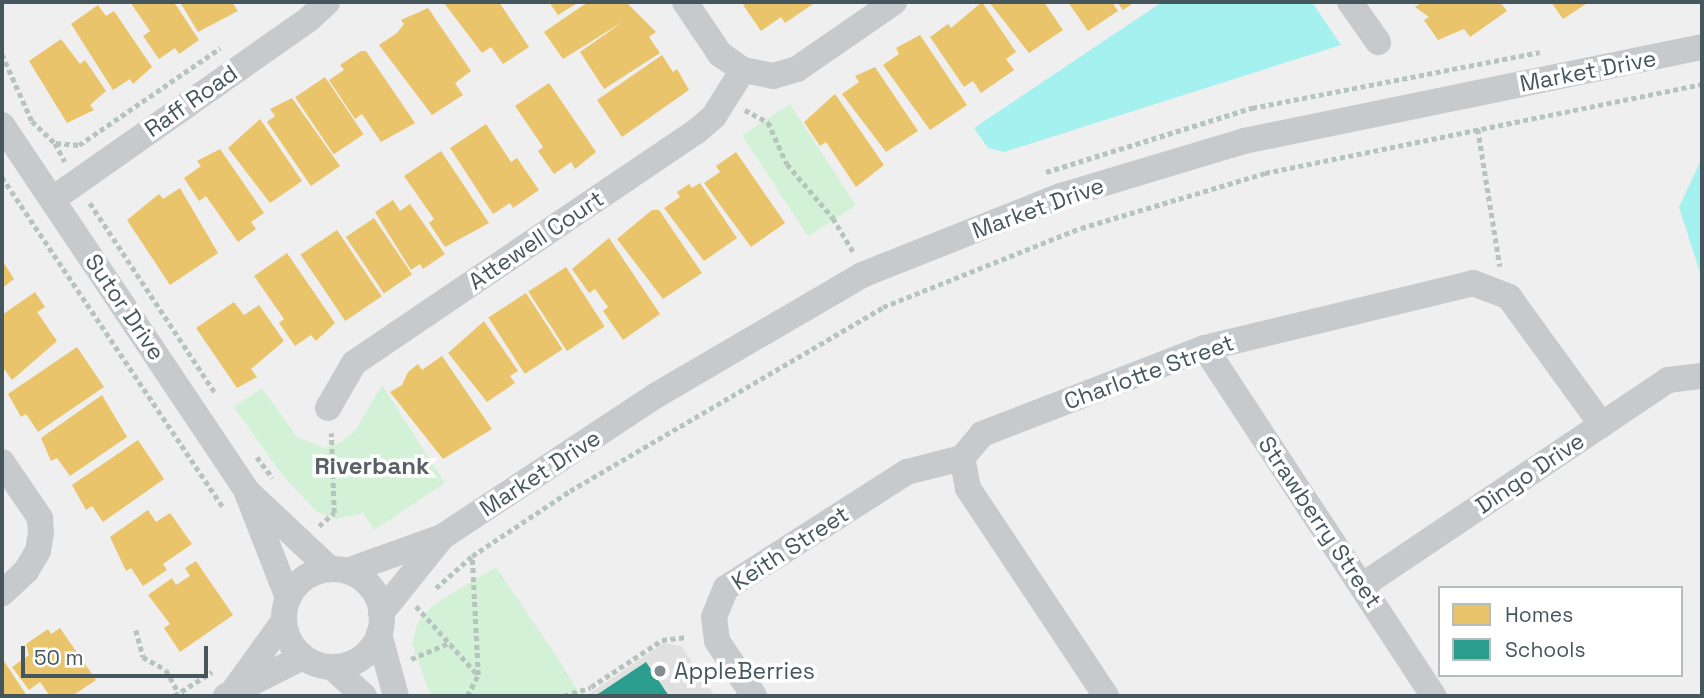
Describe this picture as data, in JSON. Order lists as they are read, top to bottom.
{
  "streets": {
    "street": [
      "Market Drive",
      "Raff Road",
      "Attewell Court",
      "Sutor Drive",
      "Charlotte Street",
      "Dingo Drive",
      "Strawberry Street",
      "Keith Street"
    ]
  },
  "crossings": [
    ["Market Drive", "Sutor Drive"],
    ["Raff Road", "Sutor Drive"],
    ["Charlotte Street", "Dingo Drive"],
    ["Charlotte Street", "Strawberry Street"],
    ["Charlotte Street", "Keith Street"],
    ["Dingo Drive", "Strawberry Street"]
  ],
  "districts": ["Riverbank"],
  "places": ["AppleBerries"],
  "legend": ["Homes", "Schools"],
  "scale_bar": "50 m"
}
